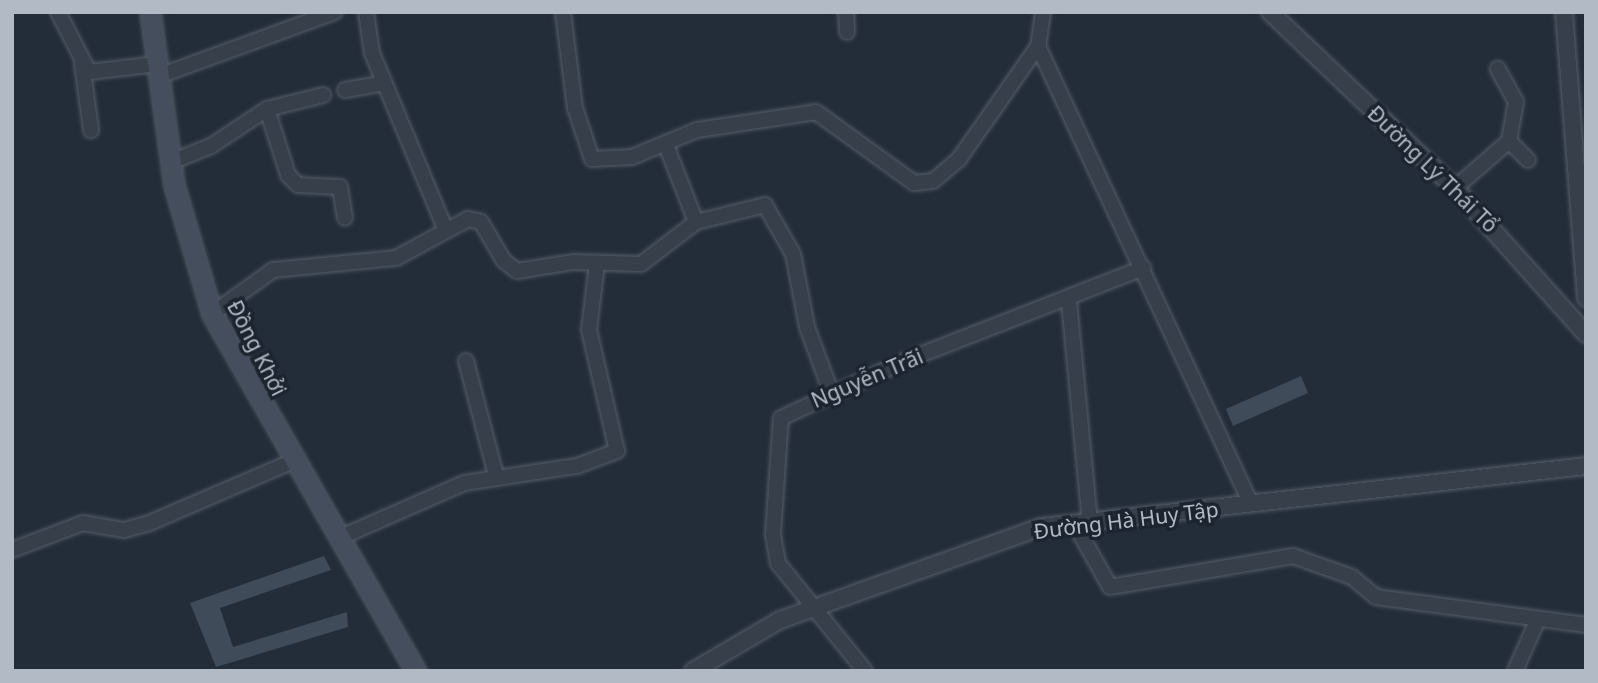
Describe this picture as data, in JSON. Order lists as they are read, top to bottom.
{
  "streets": {
    "main road": ["Đồng Khởi"],
    "street": ["Đường Lý Thái Tổ", "Nguyễn Trãi", "Đường Hà Huy Tập"]
  },
  "crossings": [
    ["Nguyễn Trãi", "Đường Hà Huy Tập"]
  ]
}
